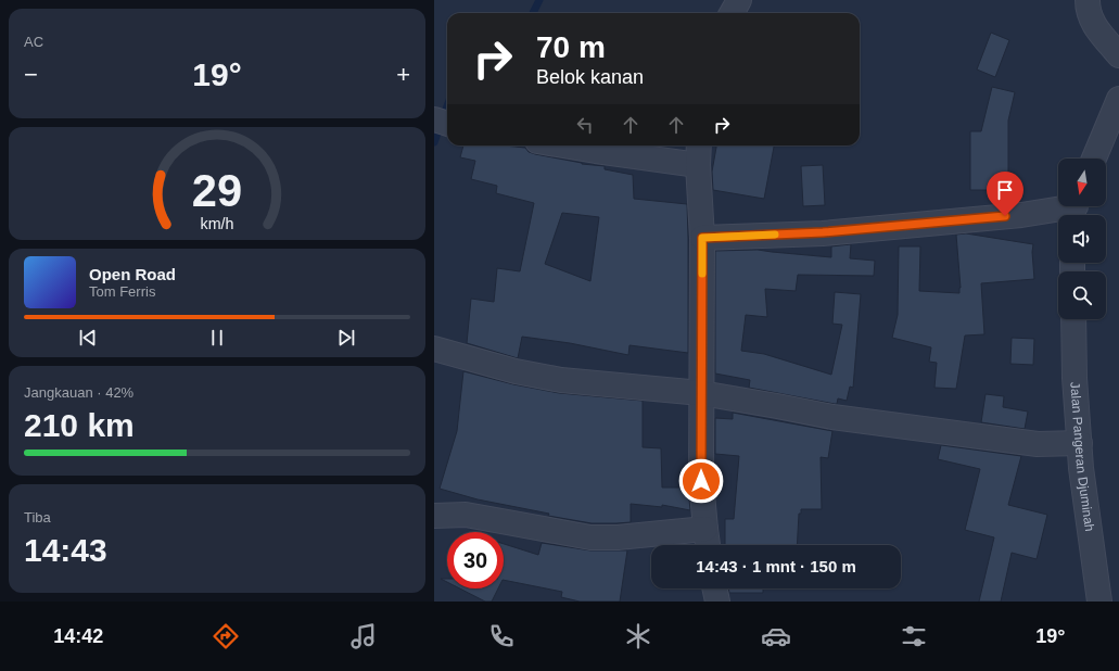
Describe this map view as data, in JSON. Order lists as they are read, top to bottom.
{
  "streets": {
    "street": ["Jalan Pangeran Djuminah"]
  },
  "north": "bottom",
  "page": {
    "tile": [
      "AC",
      ["Jangkauan · 42%", "210 km"],
      ["Tiba", "14:43"]
    ],
    "turn": ["70 m", "Belok kanan"],
    "heat": ["−", "19°", "+"],
    "song": ["Open Road", "Tom Ferris"],
    "limit": "30",
    "trip": "14:43 · 1 mnt · 150 m",
    "tabs": ["14:42", "19°"],
    "gauge": ["29", "km/h"]
  }
}
